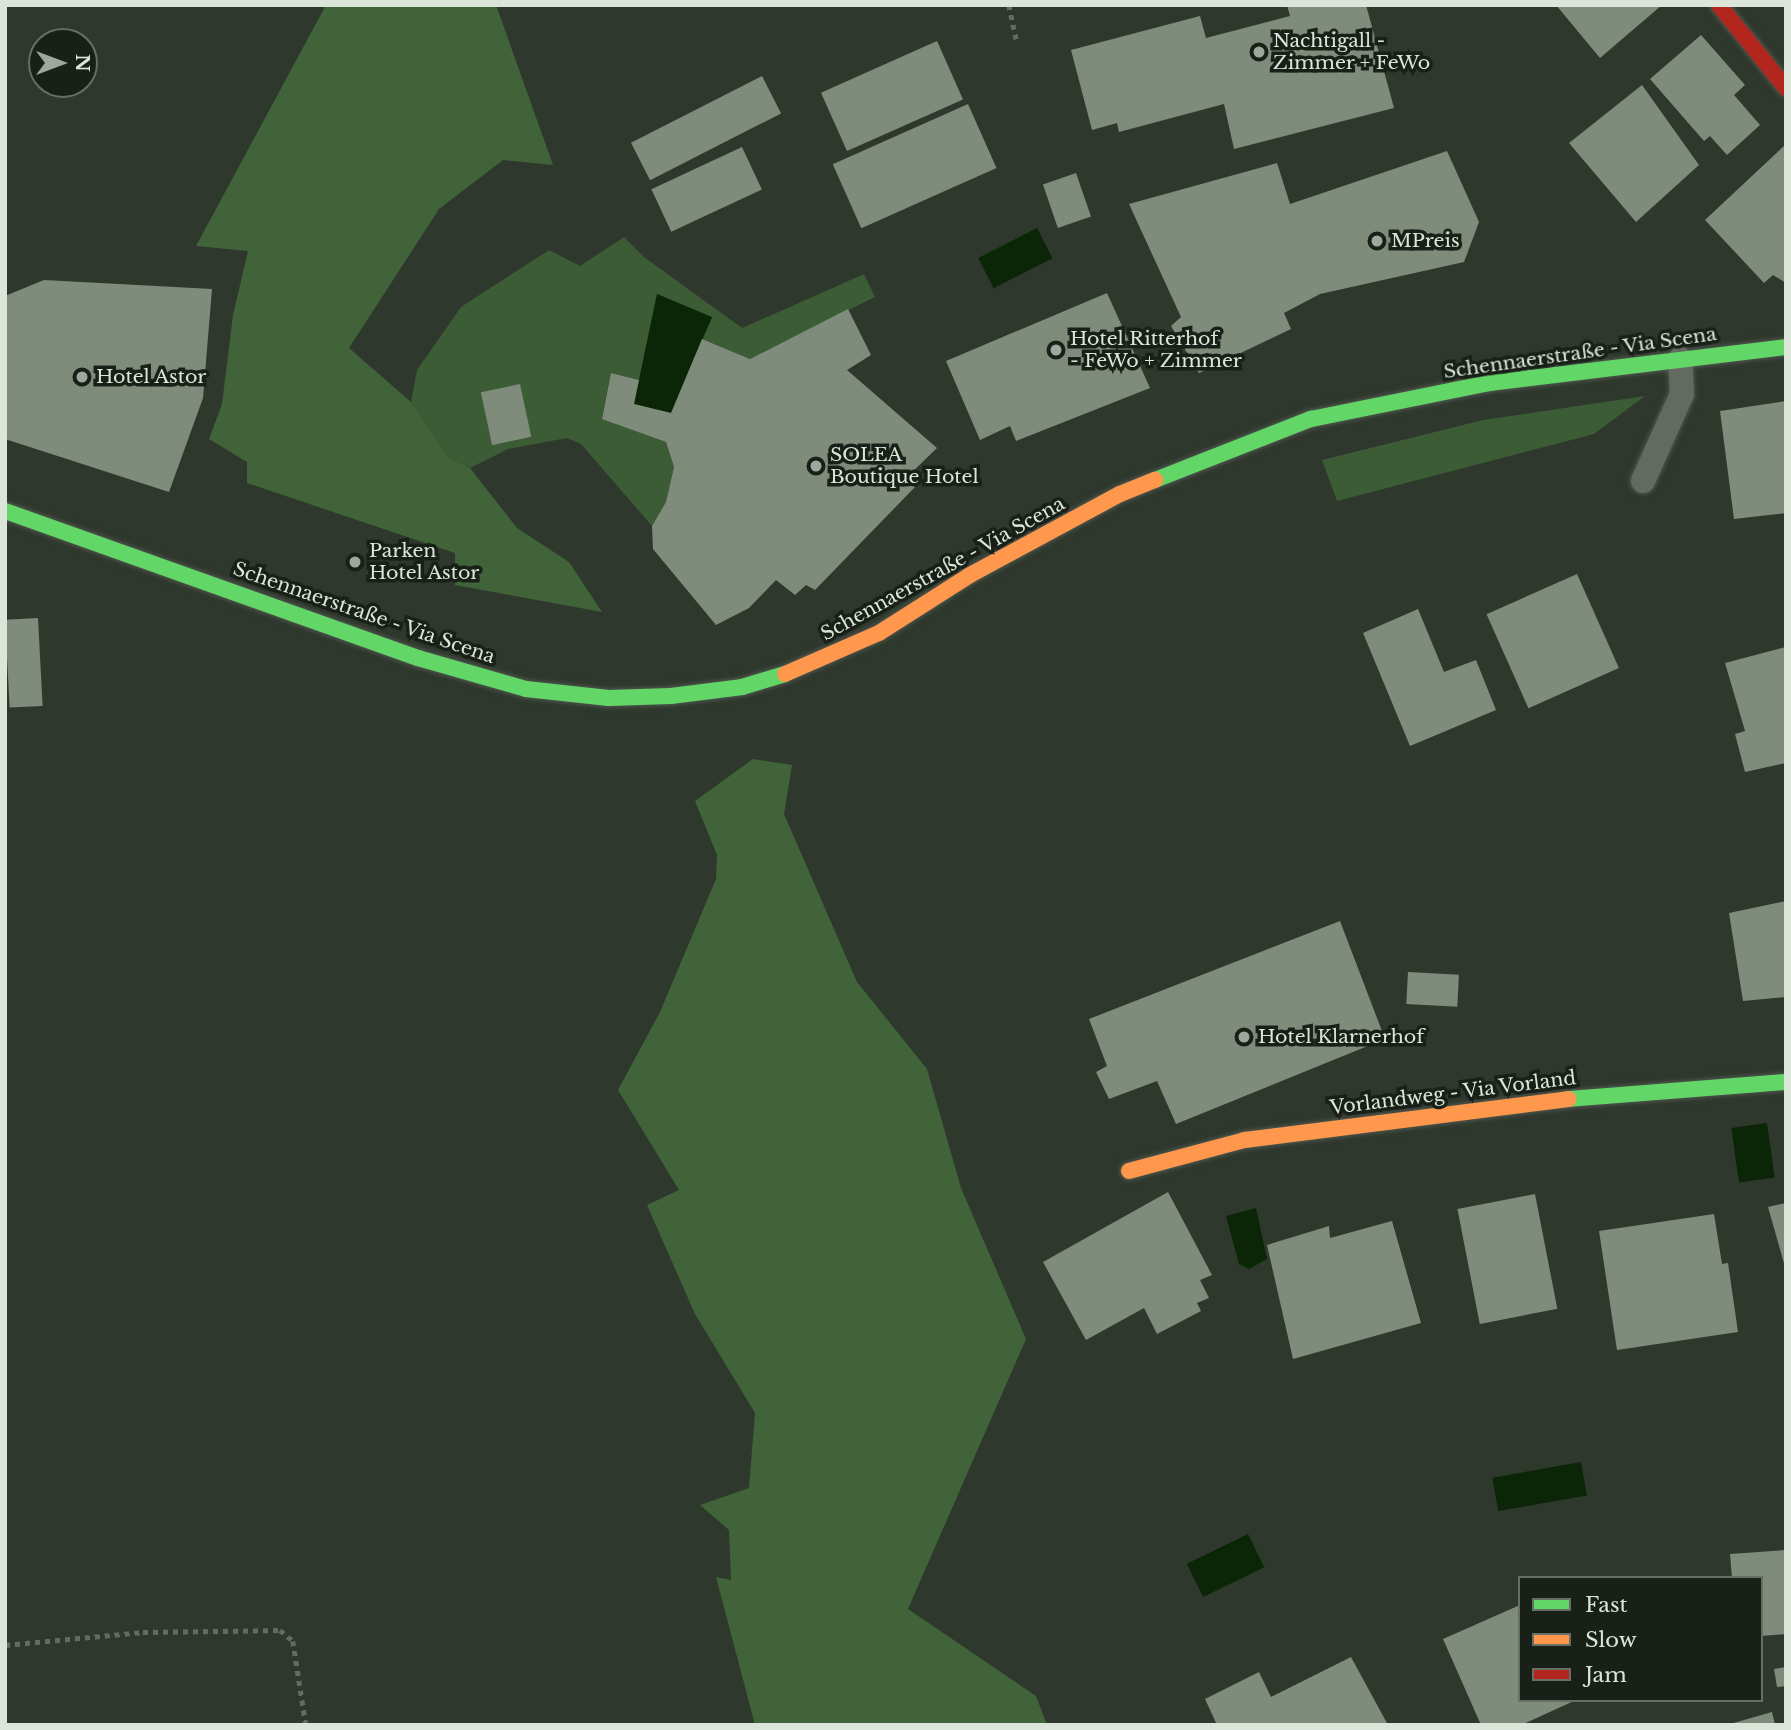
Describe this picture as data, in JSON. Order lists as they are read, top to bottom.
{
  "streets": {
    "street": ["Schennaerstraße - Via Scena", "Vorlandweg - Via Vorland"]
  },
  "places": [
    "Nachtigall - Zimmer + FeWo",
    "MPreis",
    "Hotel Ritterhof - FeWo + Zimmer",
    "Hotel Astor",
    "SOLEA Boutique Hotel",
    "Parken Hotel Astor",
    "Hotel Klarnerhof"
  ],
  "legend": ["Fast", "Slow", "Jam"],
  "north": "right"
}
